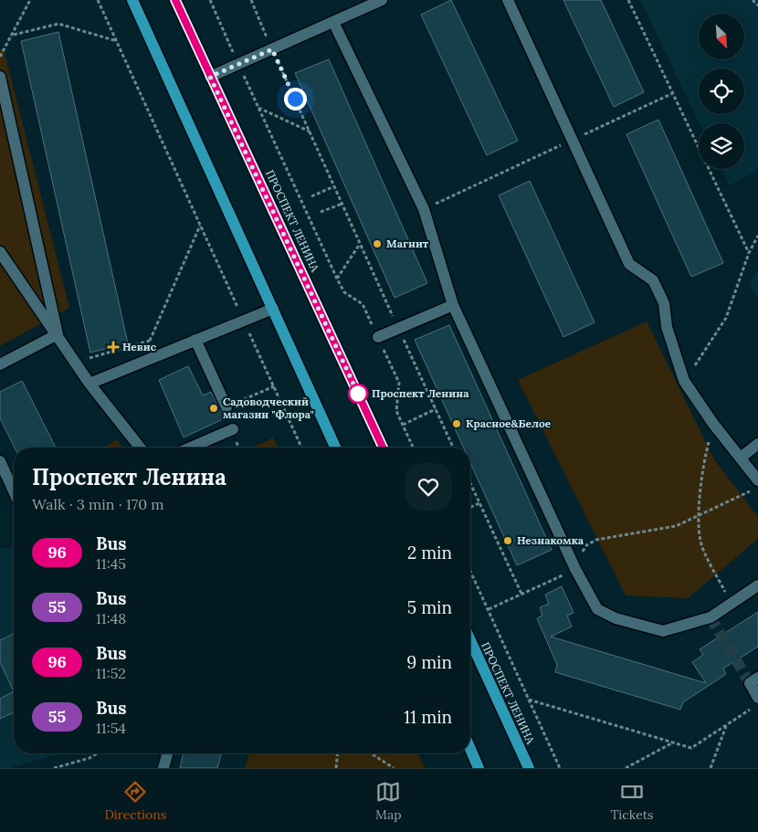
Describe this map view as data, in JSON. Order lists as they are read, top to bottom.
{
  "streets": {
    "main road": ["ПРОСПЕКТ ЛЕНИНА"]
  },
  "places": {
    "other": [
      "Магнит",
      "Проспект Ленина",
      "Садоводческий магазин \"Флора\"",
      "Красное&Белое",
      "Незнакомка"
    ],
    "health": ["Невис"]
  },
  "lines": ["bus line 96"],
  "north": "bottom right",
  "page": {
    "heading": ["Проспект Ленина", "Walk · 3 min · 170 m"],
    "list": [
      {
        "mark": "96",
        "name": "Bus",
        "note": "11:45",
        "value": "2 min"
      },
      {
        "mark": "55",
        "name": "Bus",
        "note": "11:48",
        "value": "5 min"
      },
      {
        "mark": "96",
        "name": "Bus",
        "note": "11:52",
        "value": "9 min"
      },
      {
        "mark": "55",
        "name": "Bus",
        "note": "11:54",
        "value": "11 min"
      }
    ],
    "tabs": ["Directions", "Map", "Tickets"]
  }
}
